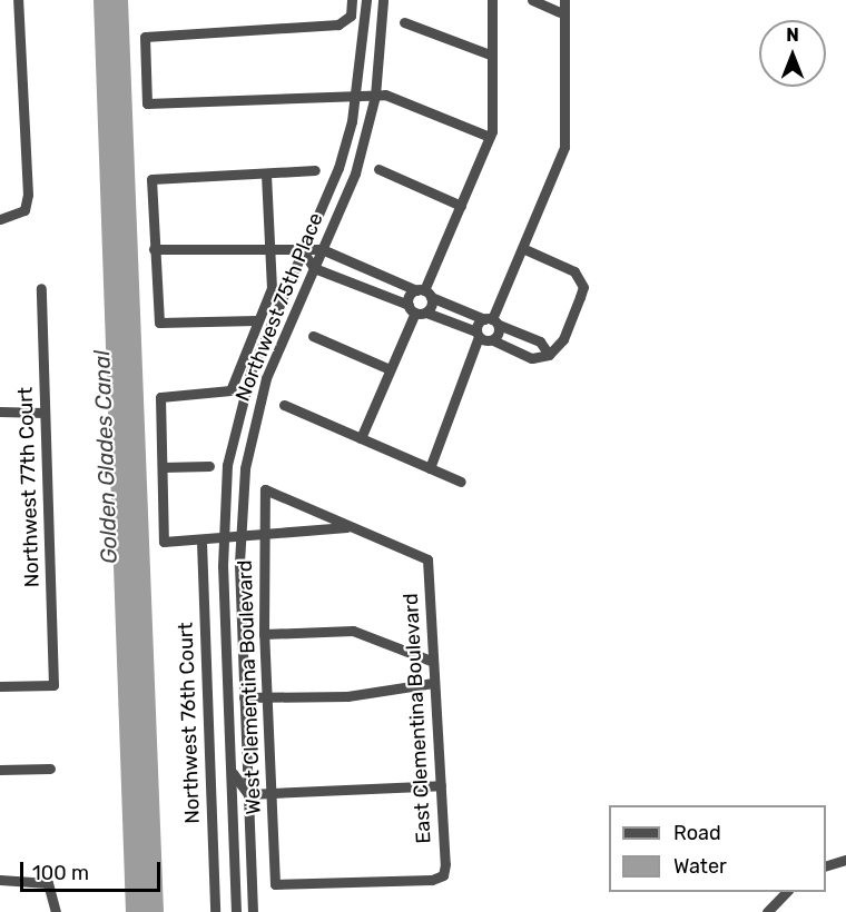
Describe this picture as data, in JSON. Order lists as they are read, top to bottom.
{
  "streets": {
    "street": [
      "Northwest 75th Place",
      "Northwest 77th Court",
      "West Clementina Boulevard",
      "East Clementina Boulevard",
      "Northwest 76th Court"
    ]
  },
  "crossings": [
    ["Northwest 75th Place", "Northwest 76th Court"],
    ["West Clementina Boulevard", "East Clementina Boulevard"]
  ],
  "water": ["Golden Glades Canal"],
  "legend": ["Road", "Water"],
  "scale_bar": "100 m",
  "north": "top"
}
